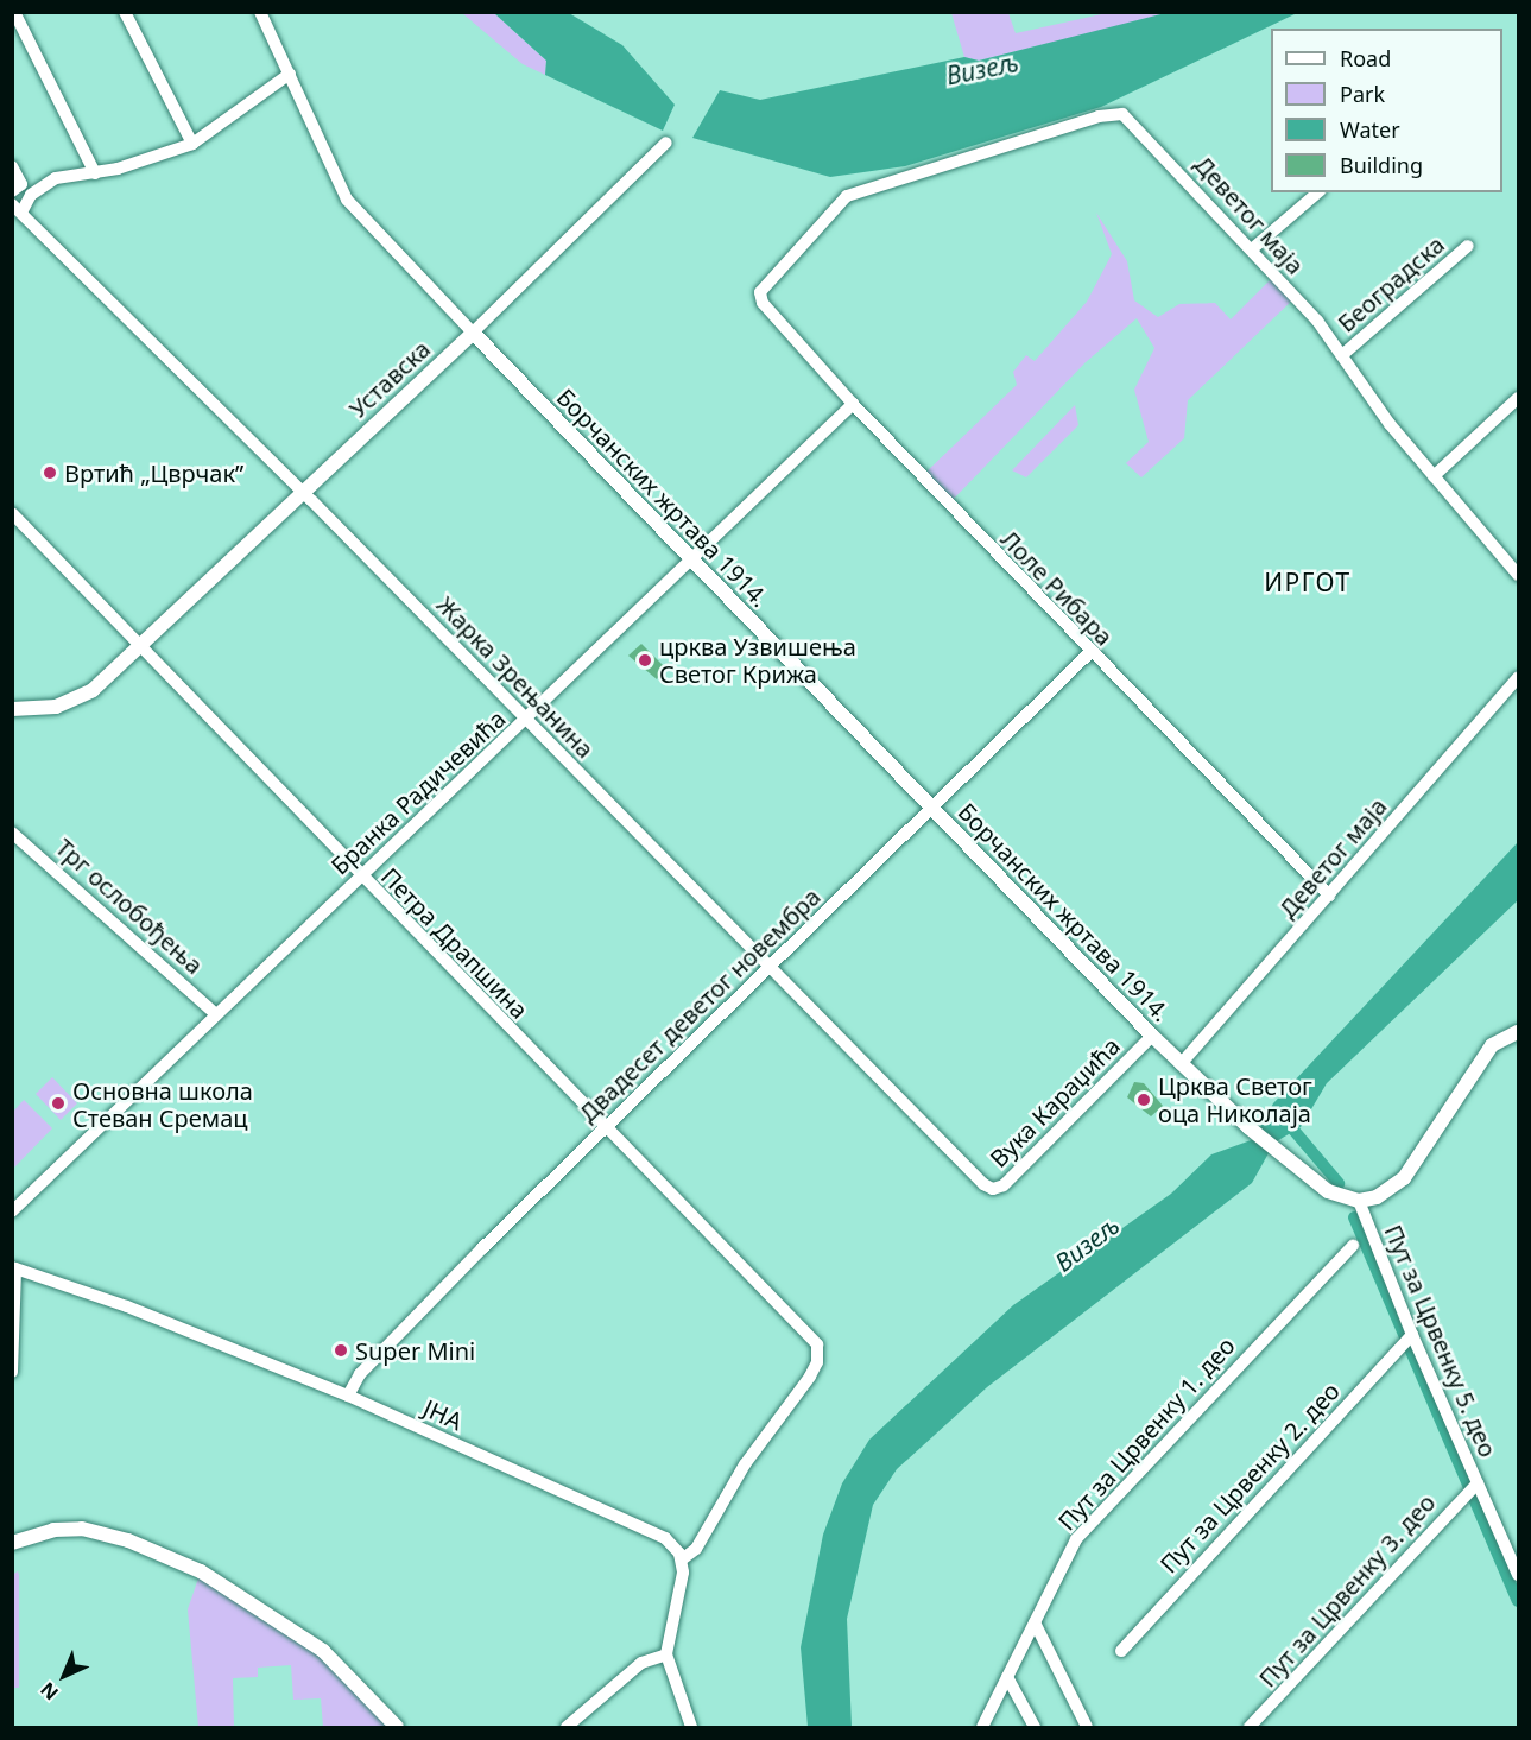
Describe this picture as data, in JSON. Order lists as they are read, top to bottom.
{
  "streets": {
    "street": [
      "Деветог маја",
      "Београдска",
      "Уставска",
      "Борчанских жртава 1914.",
      "Лоле Рибара",
      "Жарка Зрењанина",
      "Бранка Радичевића",
      "Трг ослобођења",
      "Петра Драпшина",
      "Двадесет деветог новембра",
      "Вука Караџића",
      "Пут за Црвенку 5. део",
      "ЈНА",
      "Пут за Црвенку 1. део",
      "Пут за Црвенку 2. део",
      "Пут за Црвенку 3. део"
    ]
  },
  "crossings": [
    ["Деветог маја", "Београдска"],
    ["Деветог маја", "Борчанских жртава 1914."],
    ["Деветог маја", "Лоле Рибара"],
    ["Уставска", "Борчанских жртава 1914."],
    ["Уставска", "Жарка Зрењанина"],
    ["Уставска", "Петра Драпшина"],
    ["Борчанских жртава 1914.", "Бранка Радичевића"],
    ["Борчанских жртава 1914.", "Двадесет деветог новембра"],
    ["Борчанских жртава 1914.", "Вука Караџића"],
    ["Борчанских жртава 1914.", "Пут за Црвенку 5. део"],
    ["Лоле Рибара", "Бранка Радичевића"],
    ["Лоле Рибара", "Двадесет деветог новембра"],
    ["Жарка Зрењанина", "Бранка Радичевића"],
    ["Жарка Зрењанина", "Двадесет деветог новембра"],
    ["Жарка Зрењанина", "Вука Караџића"],
    ["Бранка Радичевића", "Трг ослобођења"],
    ["Бранка Радичевића", "Петра Драпшина"],
    ["Петра Драпшина", "Двадесет деветог новембра"],
    ["Петра Драпшина", "ЈНА"],
    ["Двадесет деветог новембра", "ЈНА"],
    ["Пут за Црвенку 5. део", "Пут за Црвенку 2. део"],
    ["Пут за Црвенку 5. део", "Пут за Црвенку 3. део"]
  ],
  "districts": ["ИРГОТ"],
  "water": ["Визељ"],
  "places": [
    "Вртић „Цврчак”",
    "црква Узвишења Светог Крижа",
    "Црква Светог оца Николаја",
    "Основна школа Стеван Сремац",
    "Super Mini"
  ],
  "legend": [
    "Road",
    "Park",
    "Water",
    "Building"
  ],
  "north": "bottom left"
}
